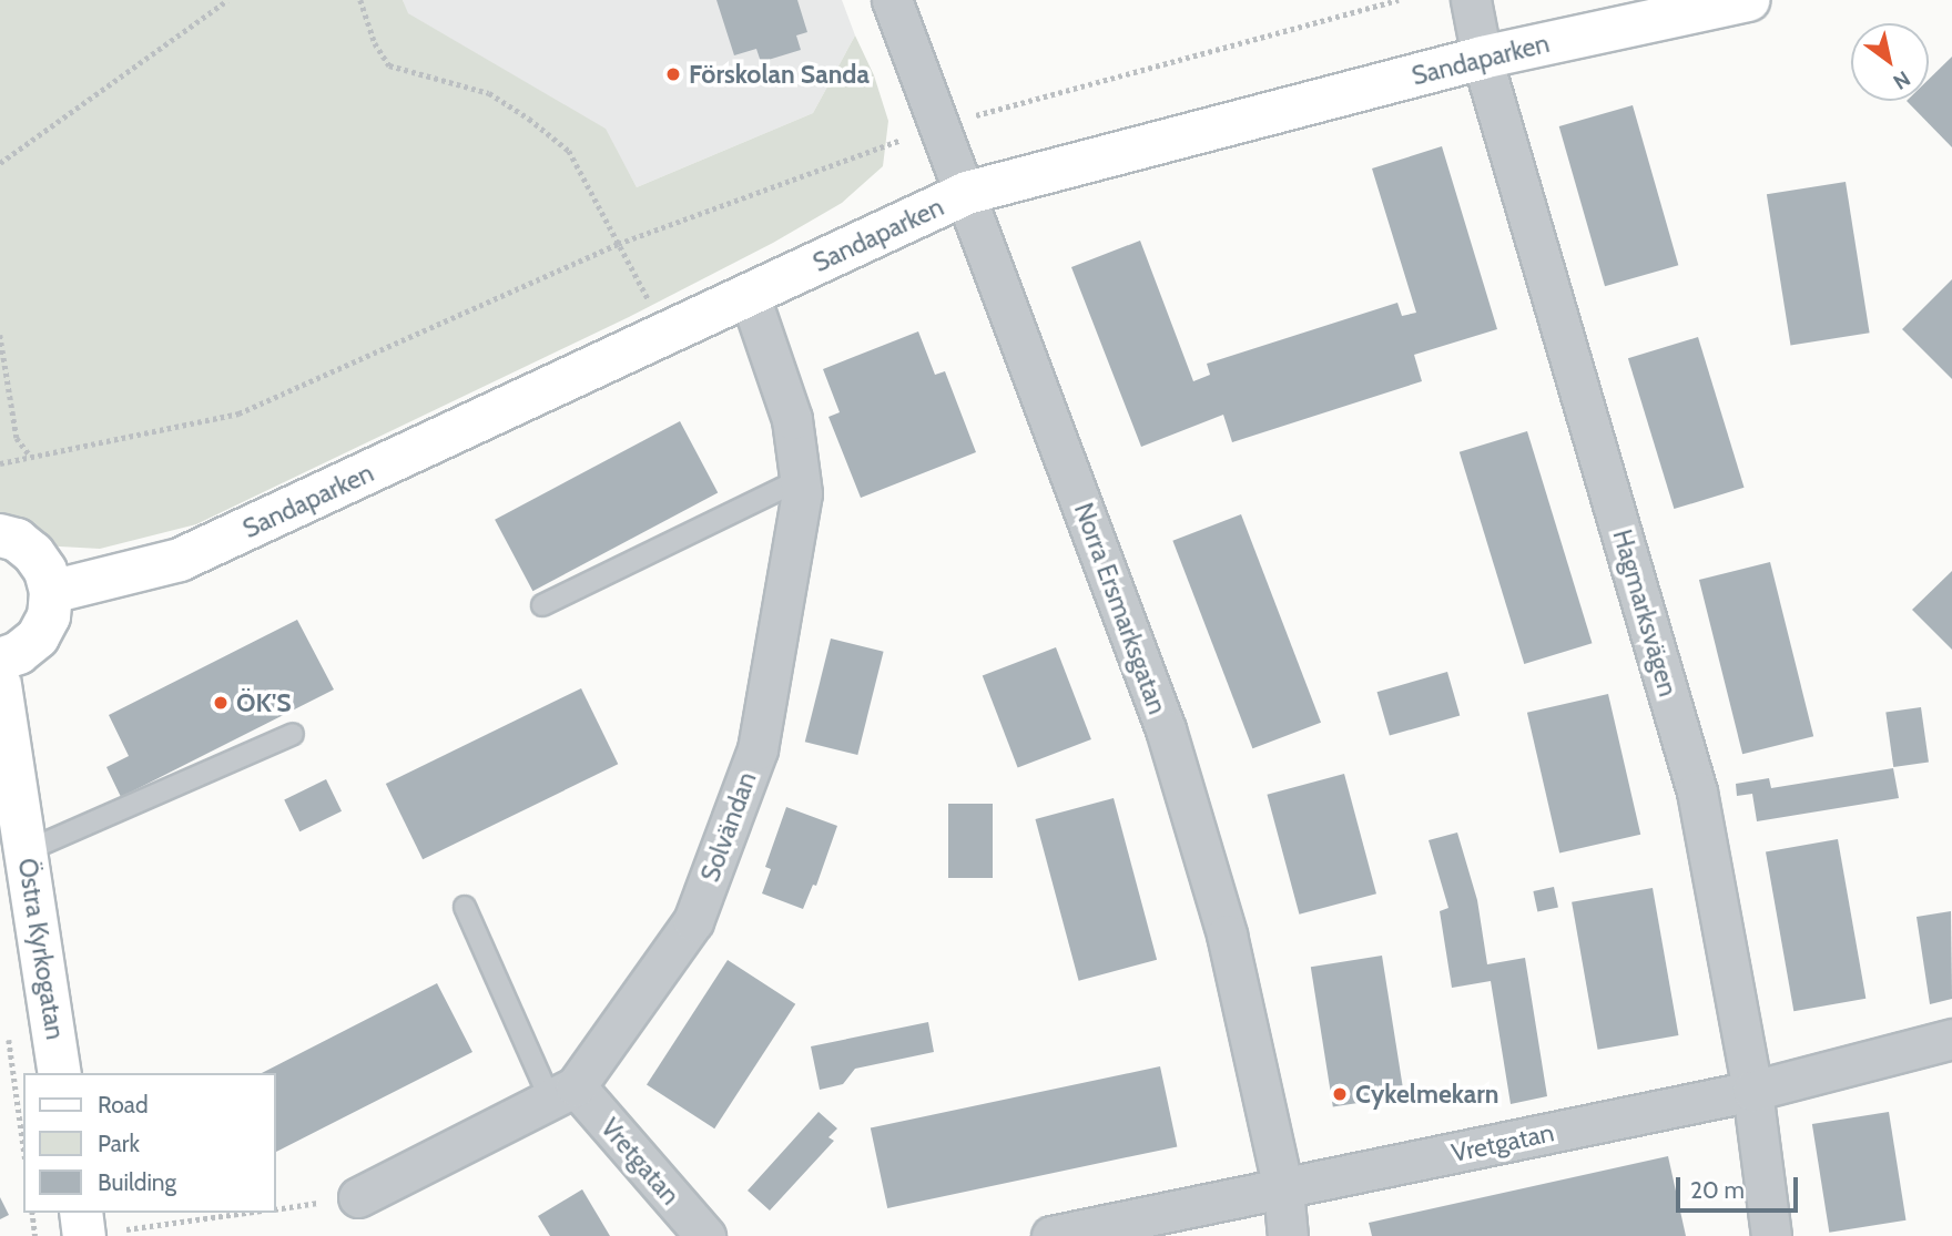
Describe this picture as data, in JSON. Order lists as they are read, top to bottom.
{
  "streets": {
    "street": [
      "Sandaparken",
      "Norra Ersmarksgatan",
      "Hagmarksvägen",
      "Solvändan",
      "Östra Kyrkogatan",
      "Vretgatan"
    ]
  },
  "crossings": [
    ["Sandaparken", "Norra Ersmarksgatan"],
    ["Sandaparken", "Hagmarksvägen"],
    ["Sandaparken", "Solvändan"],
    ["Norra Ersmarksgatan", "Vretgatan"],
    ["Hagmarksvägen", "Vretgatan"],
    ["Solvändan", "Vretgatan"]
  ],
  "places": ["Förskolan Sanda", "ÖK'S", "Cykelmekarn"],
  "legend": ["Road", "Park", "Building"],
  "scale_bar": "20 m",
  "north": "bottom right"
}
